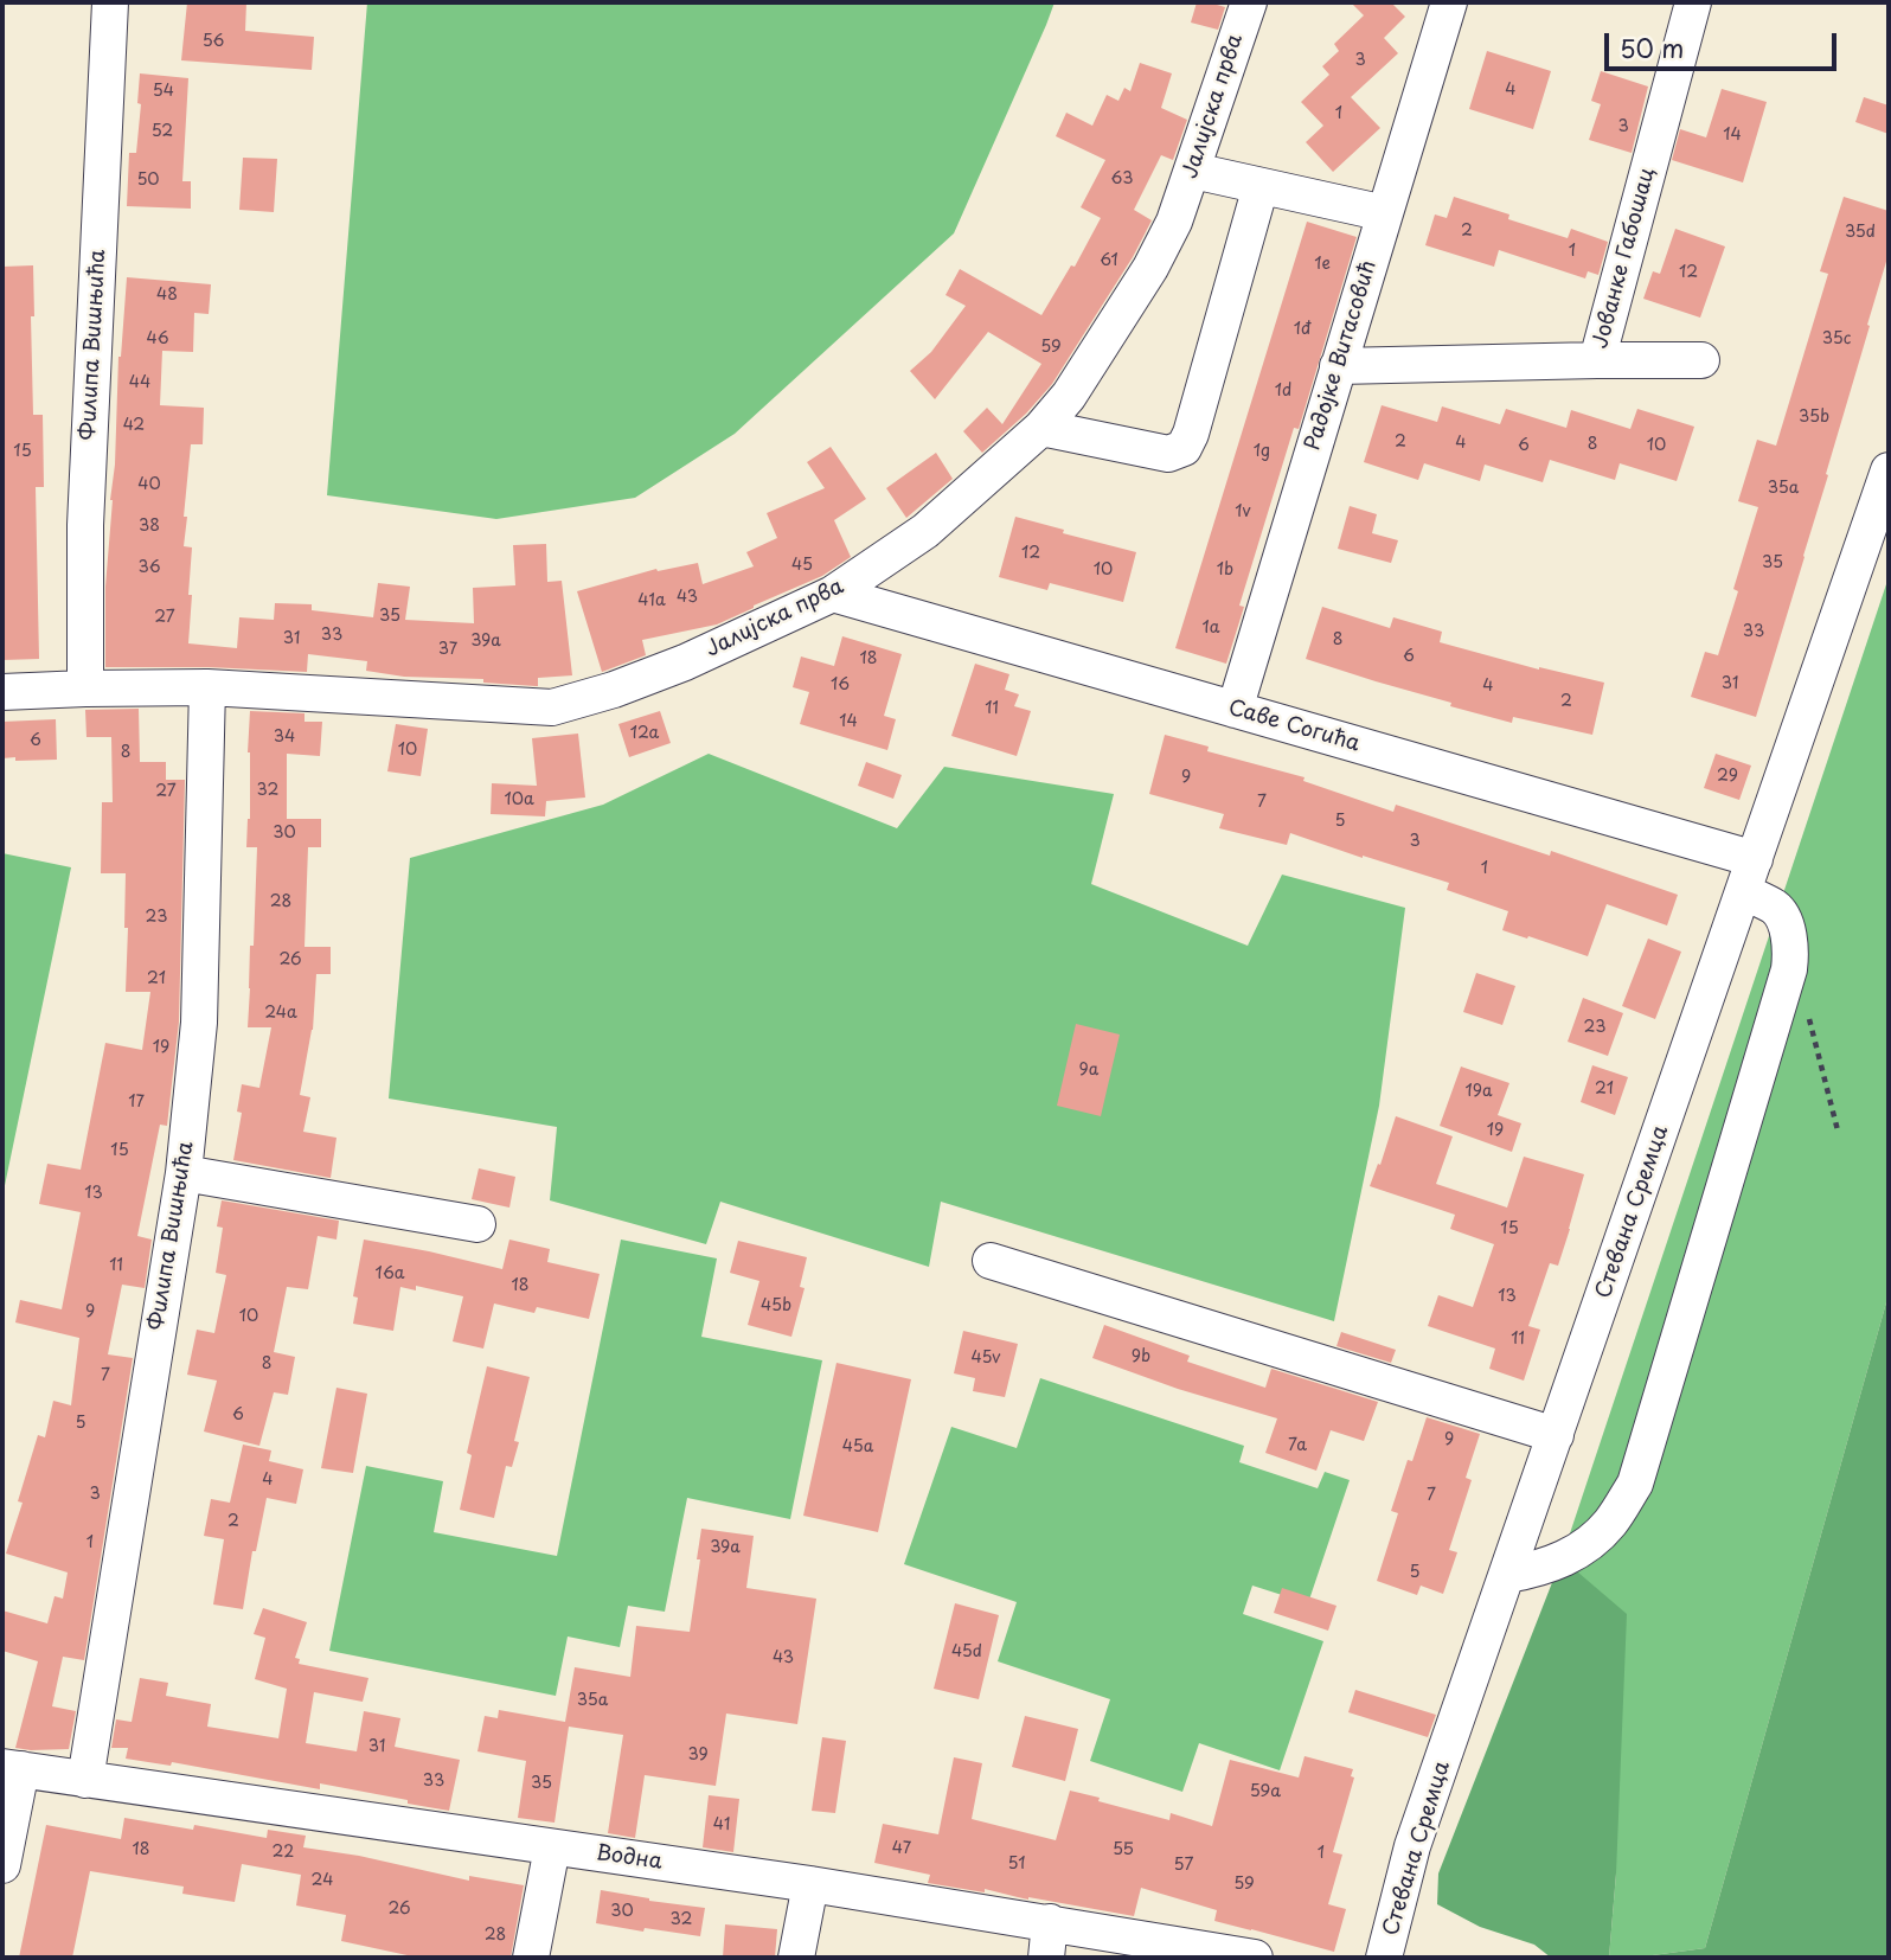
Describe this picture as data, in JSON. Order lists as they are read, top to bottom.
{
  "streets": {
    "street": [
      "Јалијска прва",
      "Јованке Габошац",
      "Филипа Вишњића",
      "Радојке Витасовић",
      "Саве Согића",
      "Стевана Сремца",
      "Водна"
    ]
  },
  "crossings": [
    ["Јалијска прва", "Филипа Вишњића"],
    ["Јалијска прва", "Саве Согића"],
    ["Јованке Габошац", "Радојке Витасовић"],
    ["Филипа Вишњића", "Водна"],
    ["Радојке Витасовић", "Саве Согића"],
    ["Саве Согића", "Стевана Сремца"]
  ],
  "house_numbers": [
    "56",
    "3",
    "4",
    "54",
    "1",
    "3",
    "52",
    "14",
    "63",
    "50",
    "2",
    "35d",
    "1",
    "61",
    "1e",
    "12",
    "48",
    "1đ",
    "46",
    "35c",
    "59",
    "44",
    "1d",
    "35b",
    "42",
    "2",
    "4",
    "8",
    "6",
    "10",
    "15",
    "1g",
    "40",
    "35a",
    "1v",
    "38",
    "12",
    "35",
    "45",
    "36",
    "10",
    "1b",
    "43",
    "41a",
    "35",
    "27",
    "1a",
    "33",
    "33",
    "31",
    "8",
    "39a",
    "37",
    "6",
    "18",
    "31",
    "16",
    "4",
    "2",
    "11",
    "14",
    "12a",
    "34",
    "6",
    "10",
    "8",
    "29",
    "9",
    "32",
    "27",
    "10a",
    "7",
    "5",
    "30",
    "3",
    "1",
    "28",
    "23",
    "26",
    "21",
    "24a",
    "23",
    "19",
    "9a",
    "21",
    "19a",
    "17",
    "19",
    "15",
    "13",
    "15",
    "11",
    "16a",
    "18",
    "13",
    "45b",
    "9",
    "10",
    "11",
    "9b",
    "45v",
    "8",
    "7",
    "6",
    "5",
    "9",
    "7a",
    "45a",
    "4",
    "3",
    "7",
    "2",
    "1",
    "39a",
    "5",
    "45d",
    "43",
    "35a",
    "31",
    "39",
    "33",
    "35",
    "59a",
    "41",
    "47",
    "18",
    "55",
    "22",
    "1",
    "51",
    "57",
    "24",
    "59",
    "26",
    "30",
    "32",
    "28"
  ],
  "scale_bar": "50 m"
}
